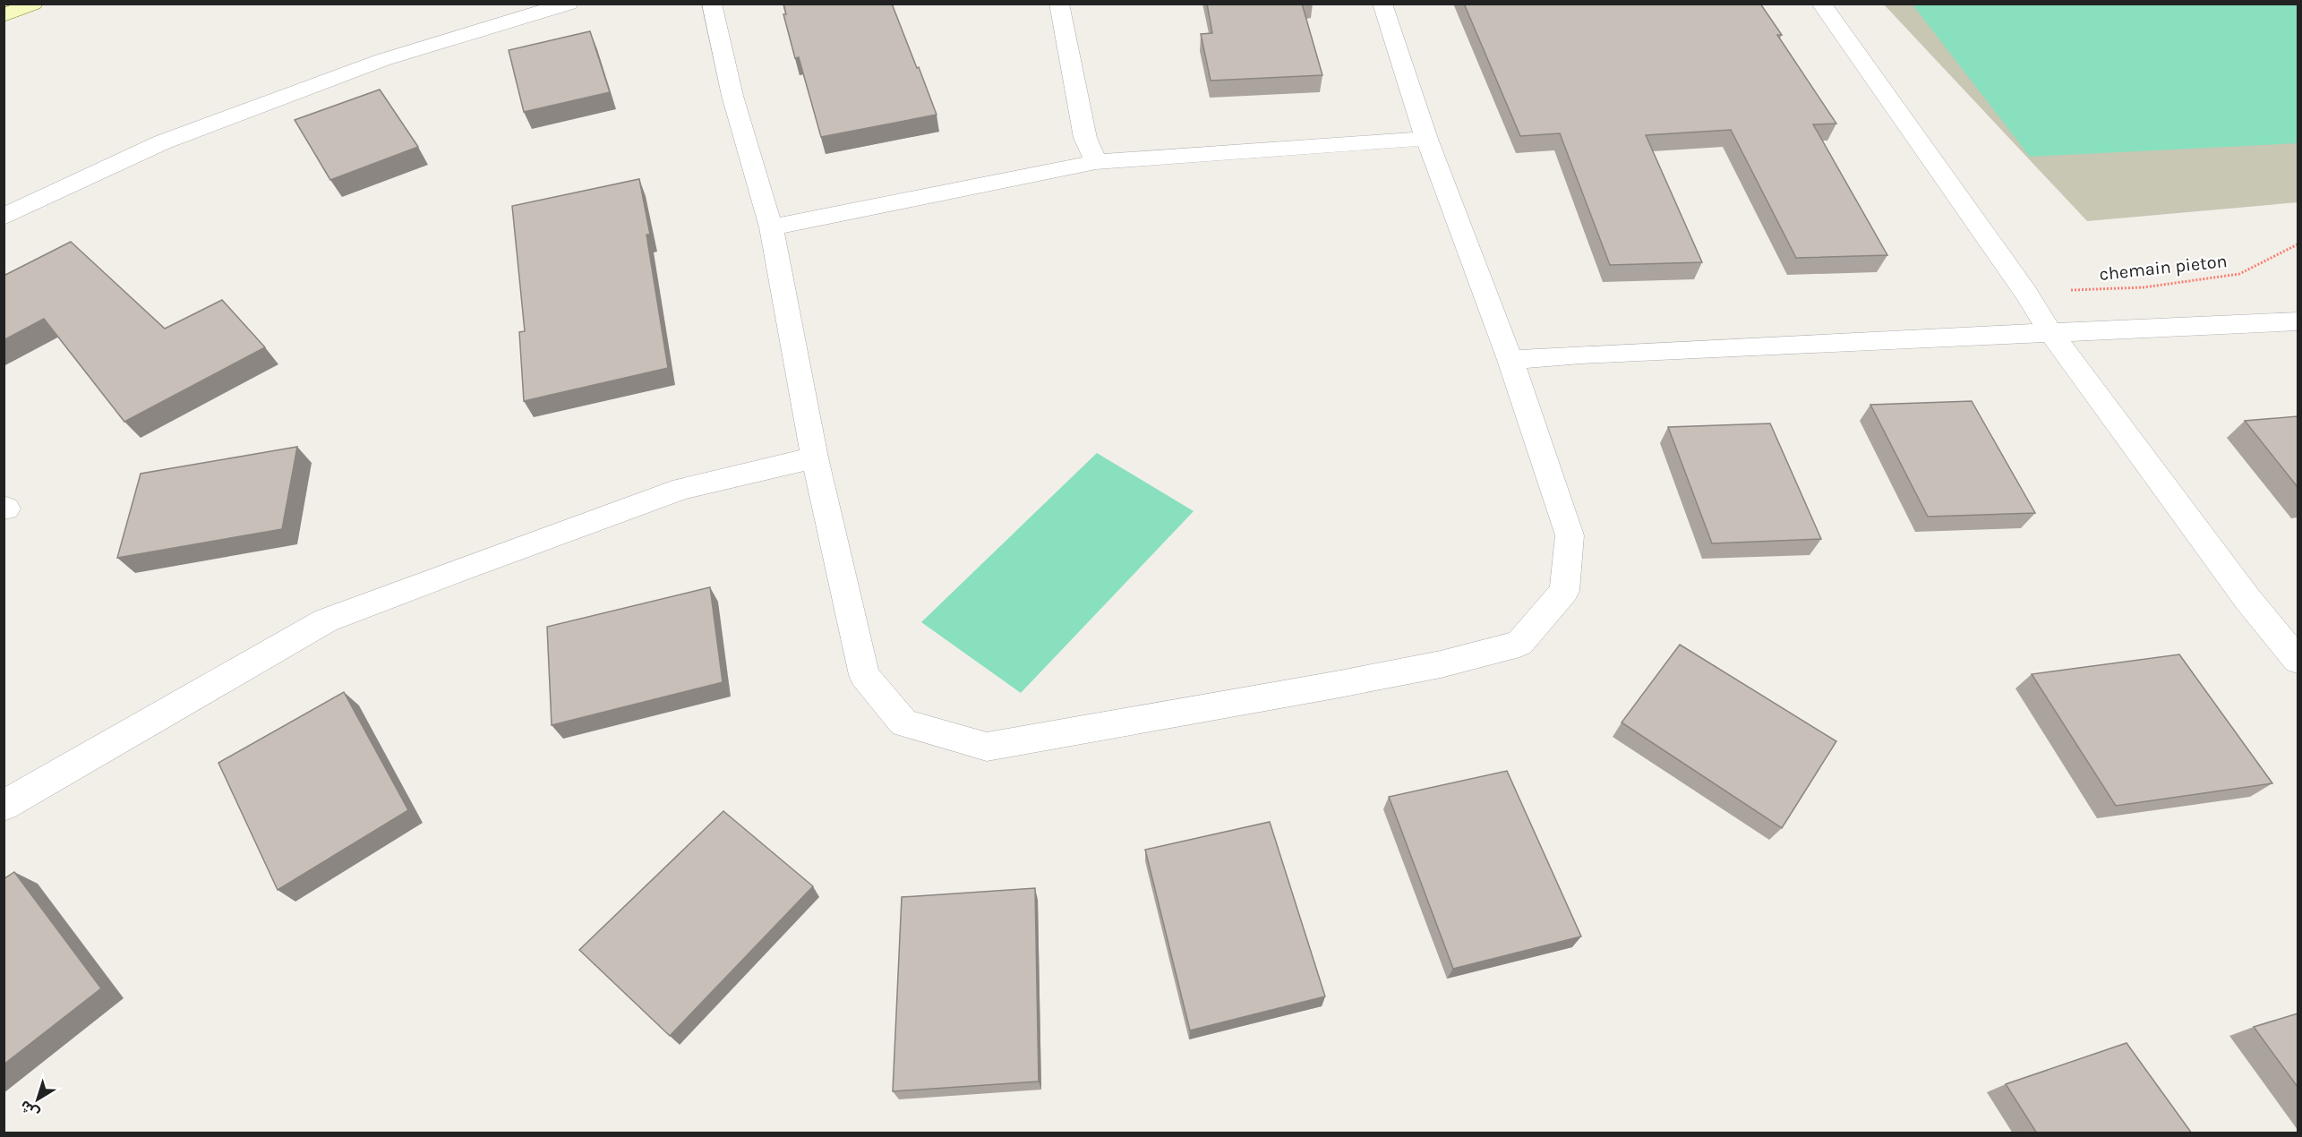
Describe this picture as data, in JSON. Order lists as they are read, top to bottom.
{
  "streets": {
    "path": ["chemain pieton"]
  },
  "north": "bottom left"
}
